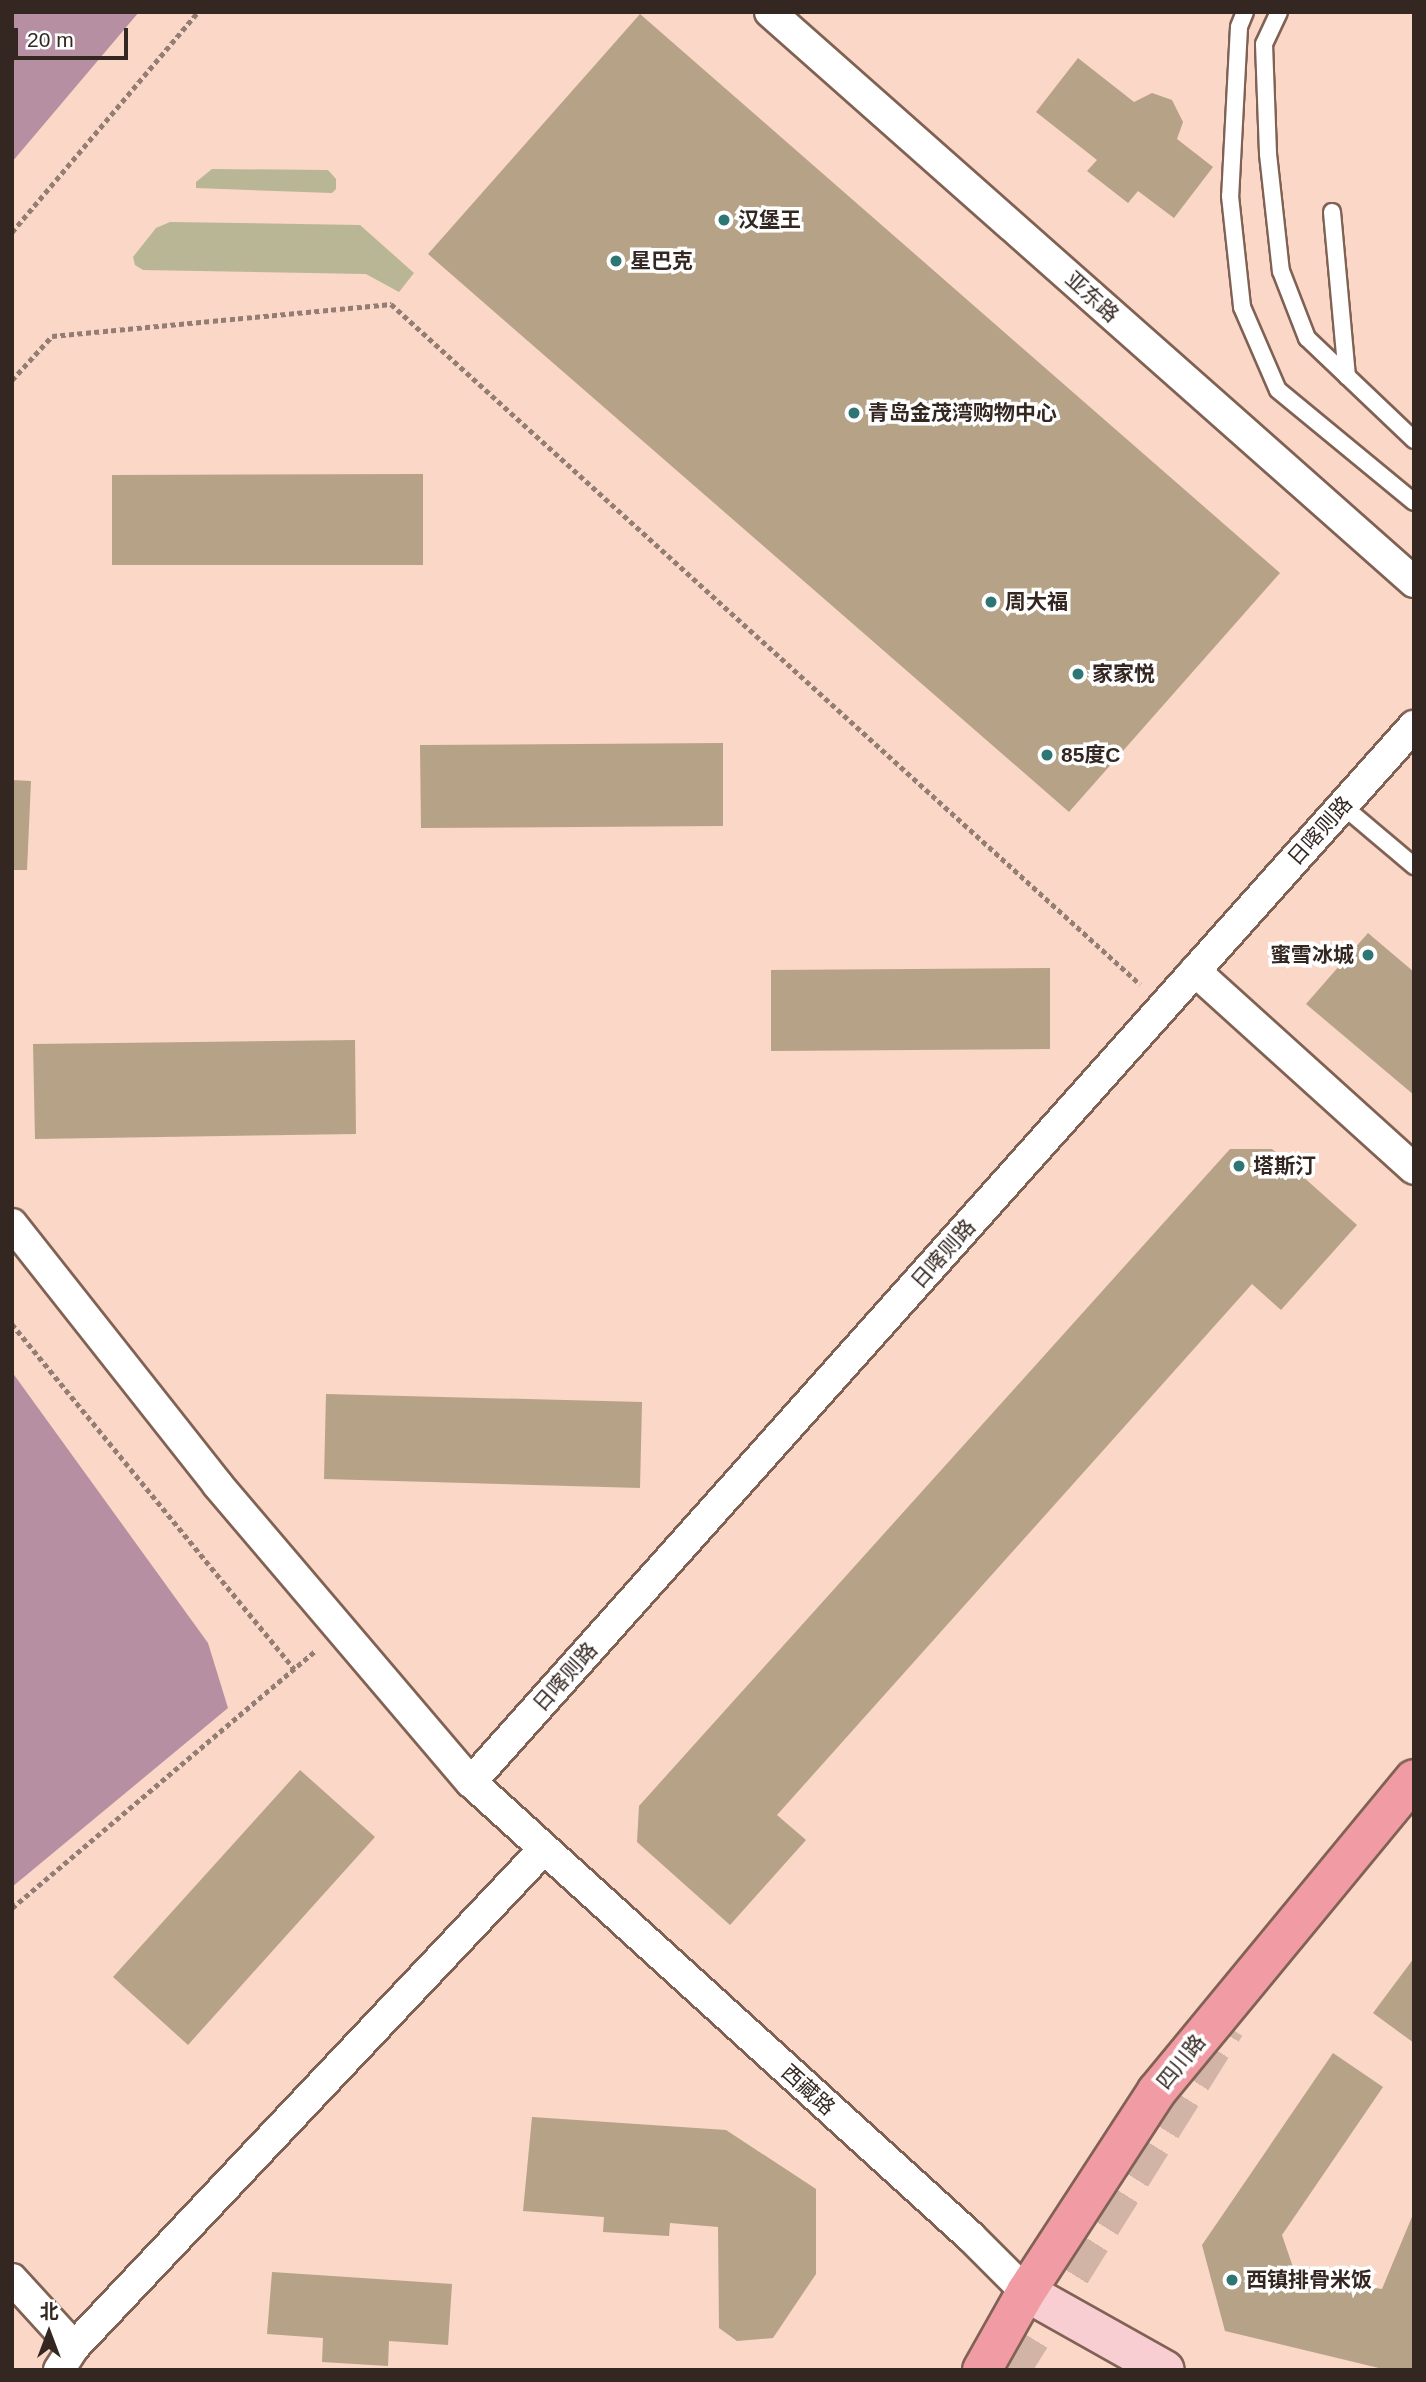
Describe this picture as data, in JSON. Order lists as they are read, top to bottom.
{
  "streets": {
    "main road": ["四川路"],
    "street": ["亚东路", "日喀则路", "西藏路"]
  },
  "crossings": [
    ["日喀则路", "西藏路"],
    ["四川路", "西藏路"]
  ],
  "places": [
    "汉堡王",
    "星巴克",
    "青岛金茂湾购物中心",
    "周大福",
    "家家悦",
    "85度C",
    "蜜雪冰城",
    "塔斯汀",
    "西镇排骨米饭"
  ],
  "scale_bar": "20 m",
  "north": "top"
}
